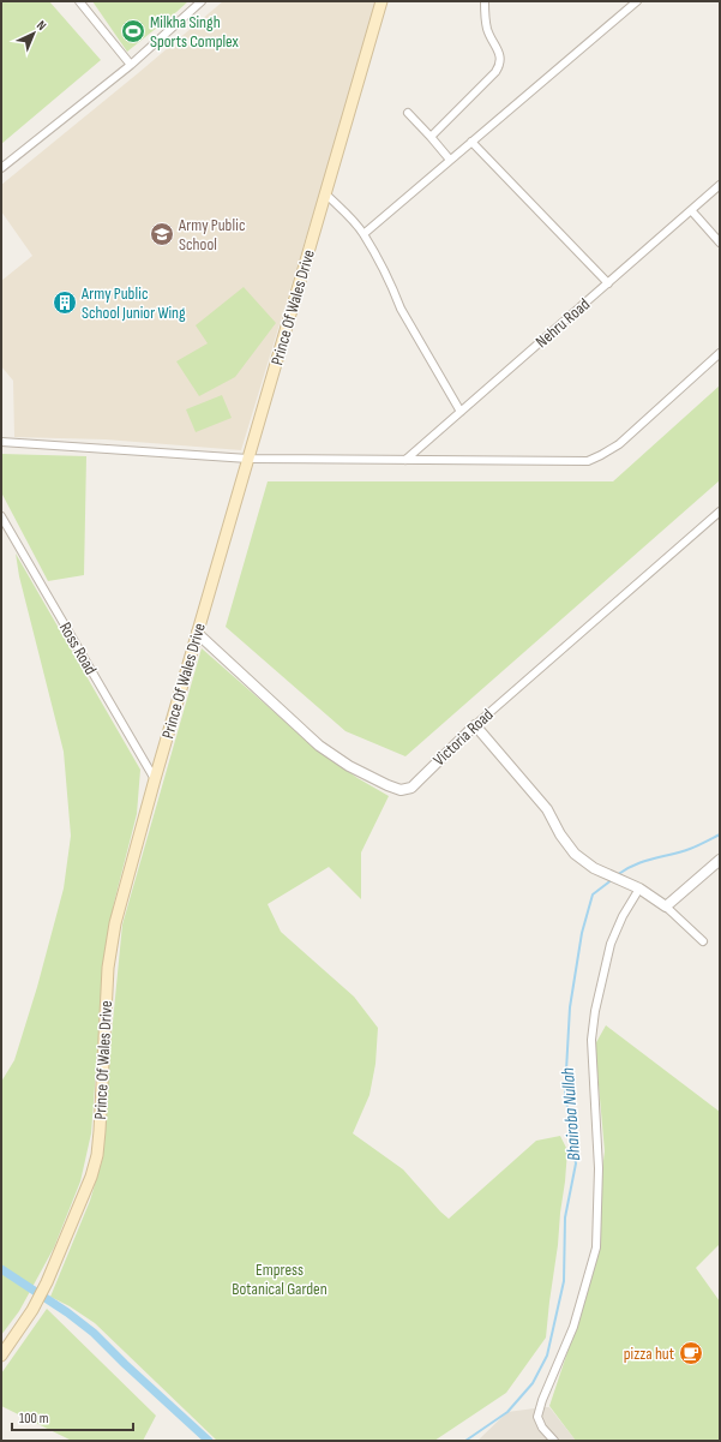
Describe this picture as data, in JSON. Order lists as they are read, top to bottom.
{
  "streets": {
    "main road": ["Prince Of Wales Drive"],
    "street": ["Nehru Road", "Ross Road", "Victoria Road"]
  },
  "crossings": [
    ["Prince Of Wales Drive", "Ross Road"],
    ["Prince Of Wales Drive", "Victoria Road"]
  ],
  "water": ["Bhairoba Nullah"],
  "parks": ["Empress Botanical Garden"],
  "places": {
    "sports": ["Milkha Singh Sports Complex"],
    "school or university": ["Army Public School"],
    "building": ["Army Public School Junior Wing"],
    "cafe": ["pizza hut"]
  },
  "scale_bar": "100 m",
  "north": "top right"
}
